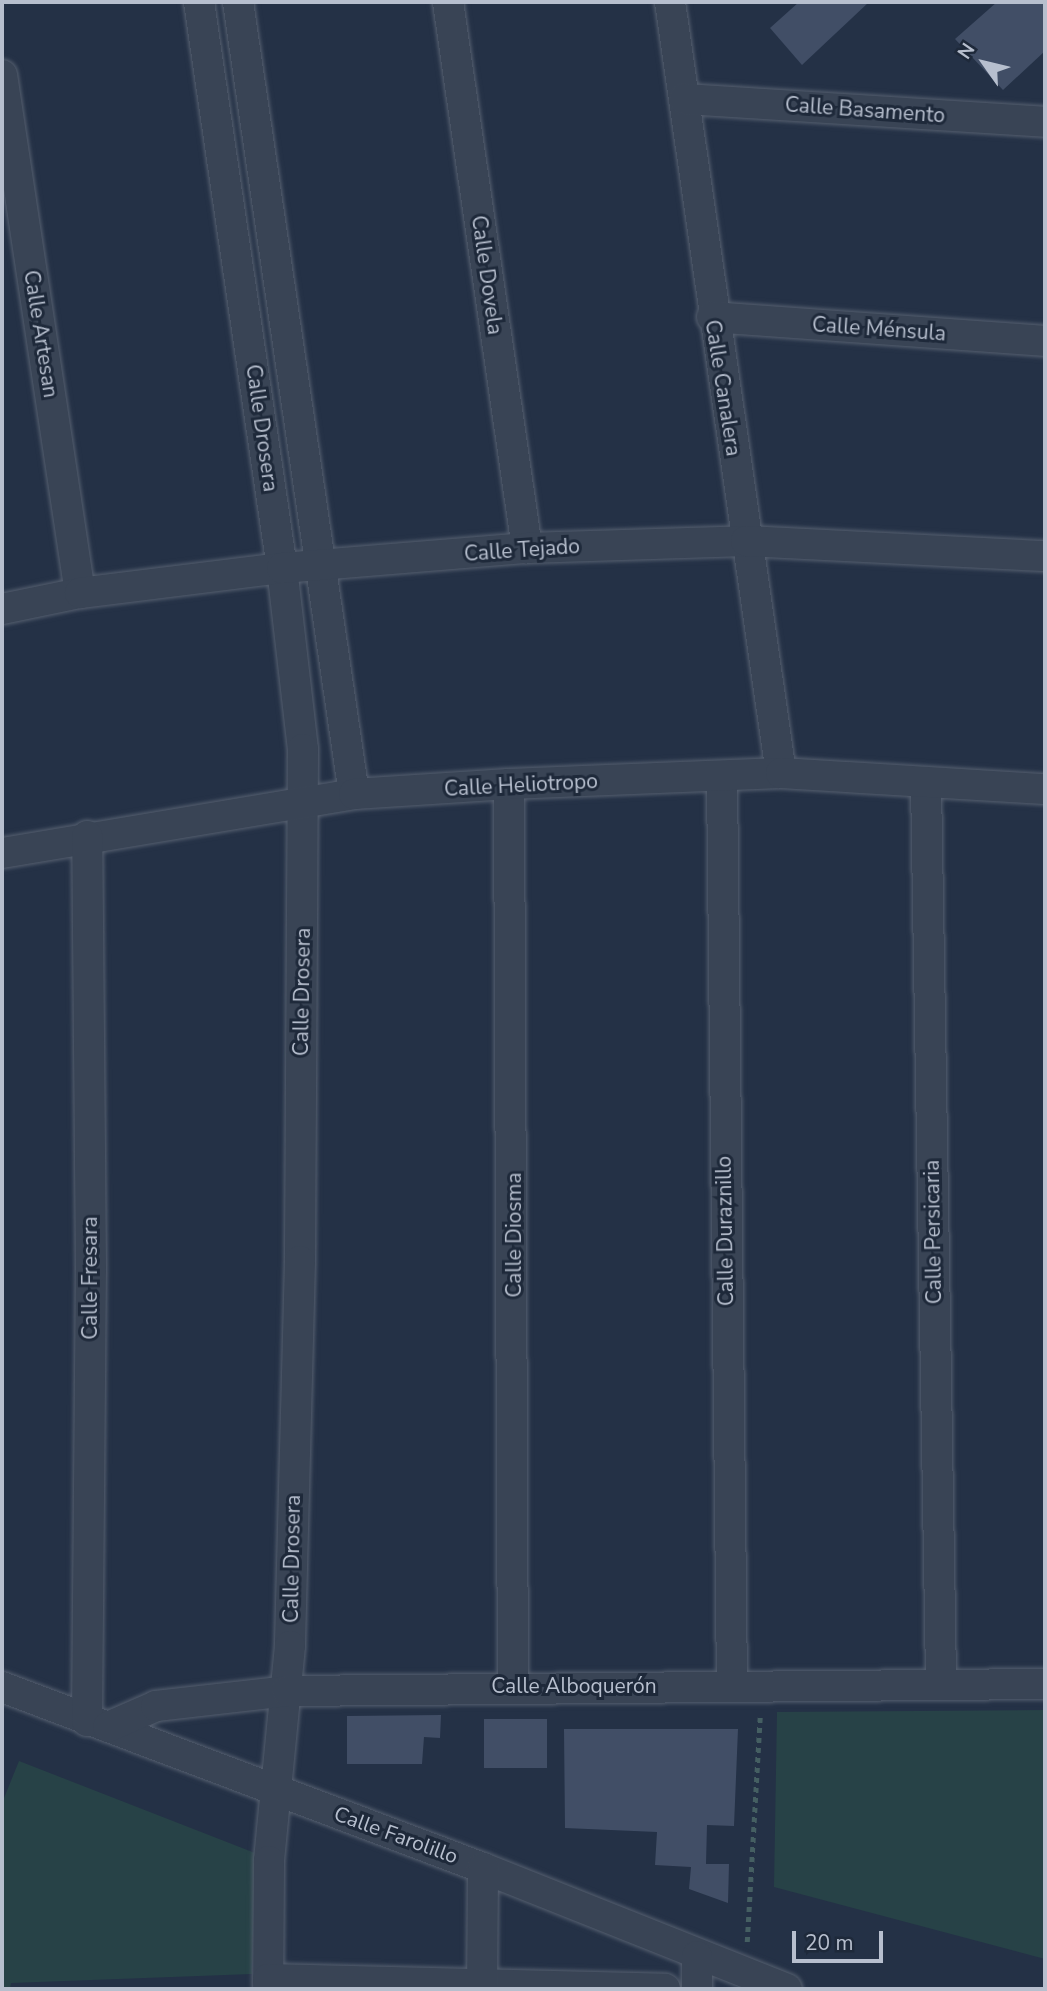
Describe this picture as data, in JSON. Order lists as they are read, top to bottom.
{
  "streets": {
    "street": [
      "Calle Basamento",
      "Calle Dovela",
      "Calle Ménsula",
      "Calle Artesan",
      "Calle Canalera",
      "Calle Drosera",
      "Calle Tejado",
      "Calle Heliotropo",
      "Calle Duraznillo",
      "Calle Persicaria",
      "Calle Diosma",
      "Calle Fresara",
      "Calle Alboquerón",
      "Calle Farolillo"
    ]
  },
  "crossings": [
    ["Calle Basamento", "Calle Canalera"],
    ["Calle Dovela", "Calle Tejado"],
    ["Calle Ménsula", "Calle Canalera"],
    ["Calle Artesan", "Calle Tejado"],
    ["Calle Canalera", "Calle Tejado"],
    ["Calle Canalera", "Calle Heliotropo"],
    ["Calle Drosera", "Calle Tejado"],
    ["Calle Drosera", "Calle Heliotropo"],
    ["Calle Drosera", "Calle Alboquerón"],
    ["Calle Drosera", "Calle Farolillo"],
    ["Calle Heliotropo", "Calle Duraznillo"],
    ["Calle Heliotropo", "Calle Persicaria"],
    ["Calle Heliotropo", "Calle Diosma"],
    ["Calle Heliotropo", "Calle Fresara"],
    ["Calle Duraznillo", "Calle Alboquerón"],
    ["Calle Persicaria", "Calle Alboquerón"],
    ["Calle Diosma", "Calle Alboquerón"],
    ["Calle Fresara", "Calle Alboquerón"],
    ["Calle Fresara", "Calle Farolillo"],
    ["Calle Alboquerón", "Calle Farolillo"]
  ],
  "scale_bar": "20 m",
  "north": "top left"
}
